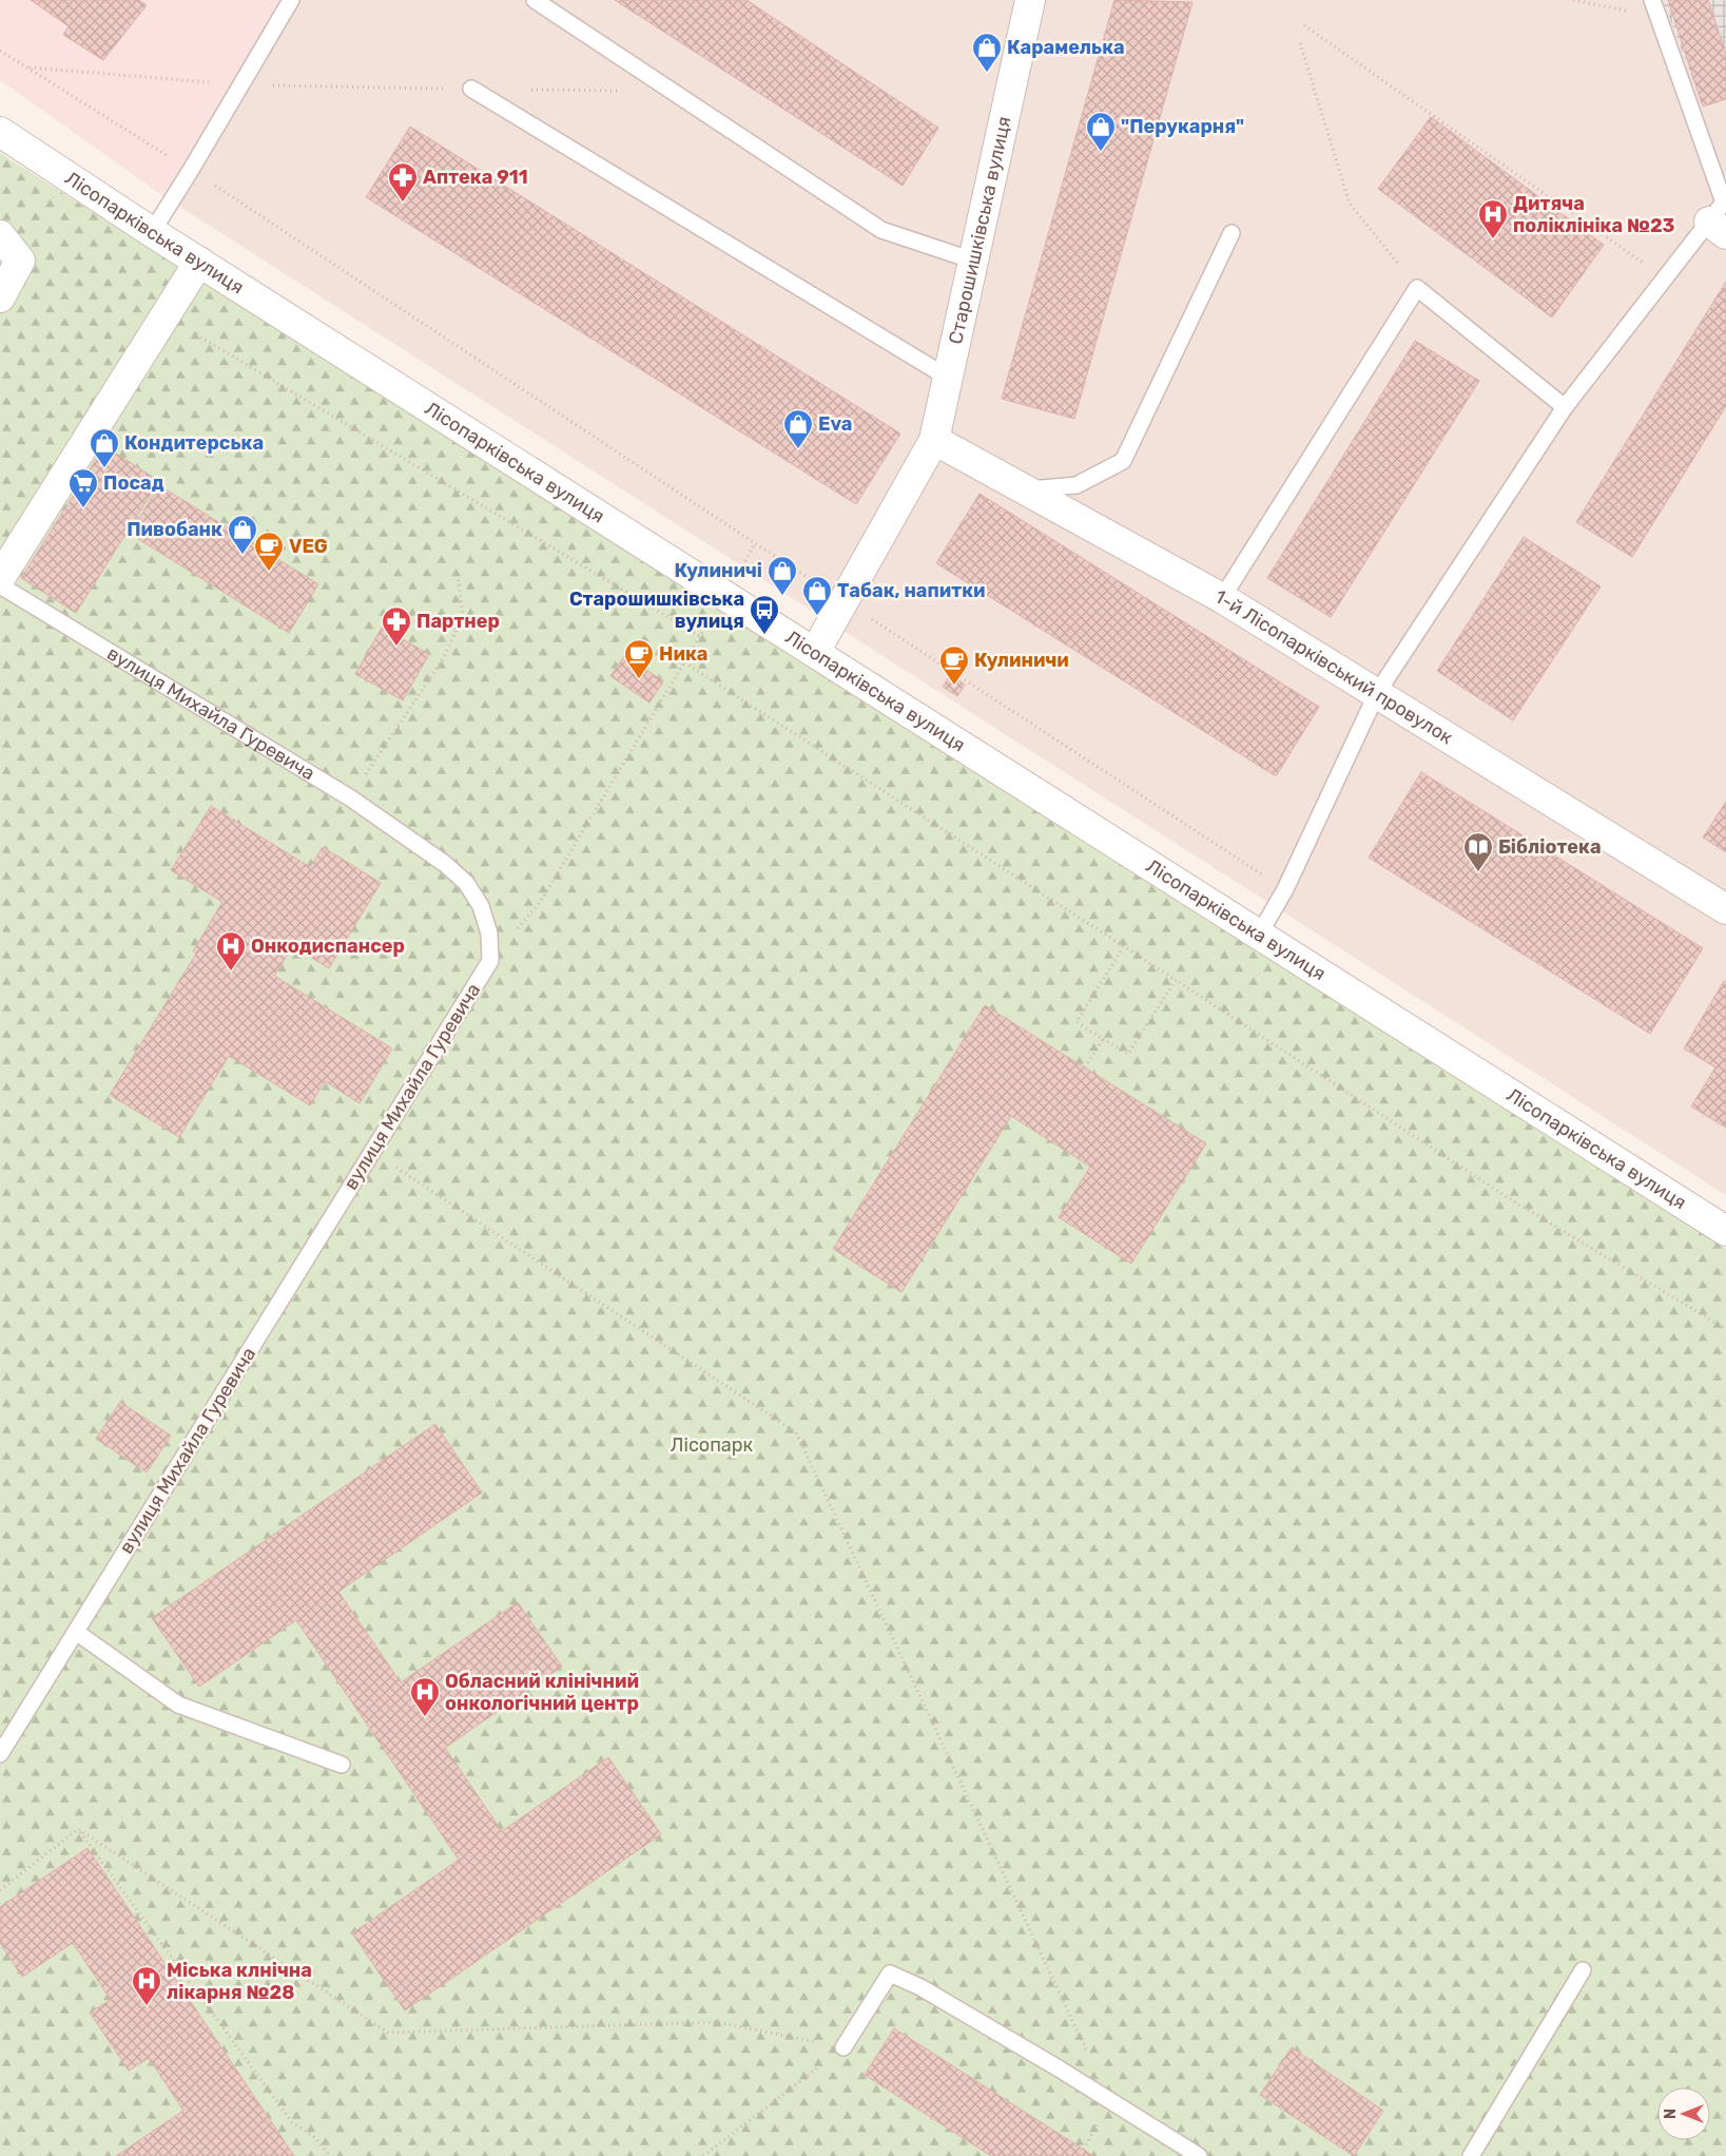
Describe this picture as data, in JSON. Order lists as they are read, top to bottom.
{
  "streets": {
    "street": ["Старошишківська вулиця", "Лісопарківська вулиця", "1-й Лісопарківський провулок"],
    "lane": ["вулиця Михайла Гуревича"]
  },
  "crossings": [
    ["Старошишківська вулиця", "Лісопарківська вулиця"],
    ["Старошишківська вулиця", "1-й Лісопарківський провулок"]
  ],
  "parks": ["Лісопарк"],
  "places": {
    "shop": [
      "Карамелька",
      "\"Перукарня\"",
      "Eva",
      "Кондитерська",
      "Пивобанк",
      "Кулиничі",
      "Табак, напитки"
    ],
    "pharmacy": ["Аптека 911", "Партнер"],
    "hospital": [
      "Дитяча поліклініка №23",
      "Онкодиспансер",
      "Обласний клінічний онкологічний центр",
      "Міська клнічна лікарня №28"
    ],
    "supermarket": ["Посад"],
    "cafe": ["VEG", "Ника", "Кулиничи"],
    "bus stop": ["Старошишківська вулиця"],
    "library": ["Бібліотека"]
  },
  "north": "left"
}
